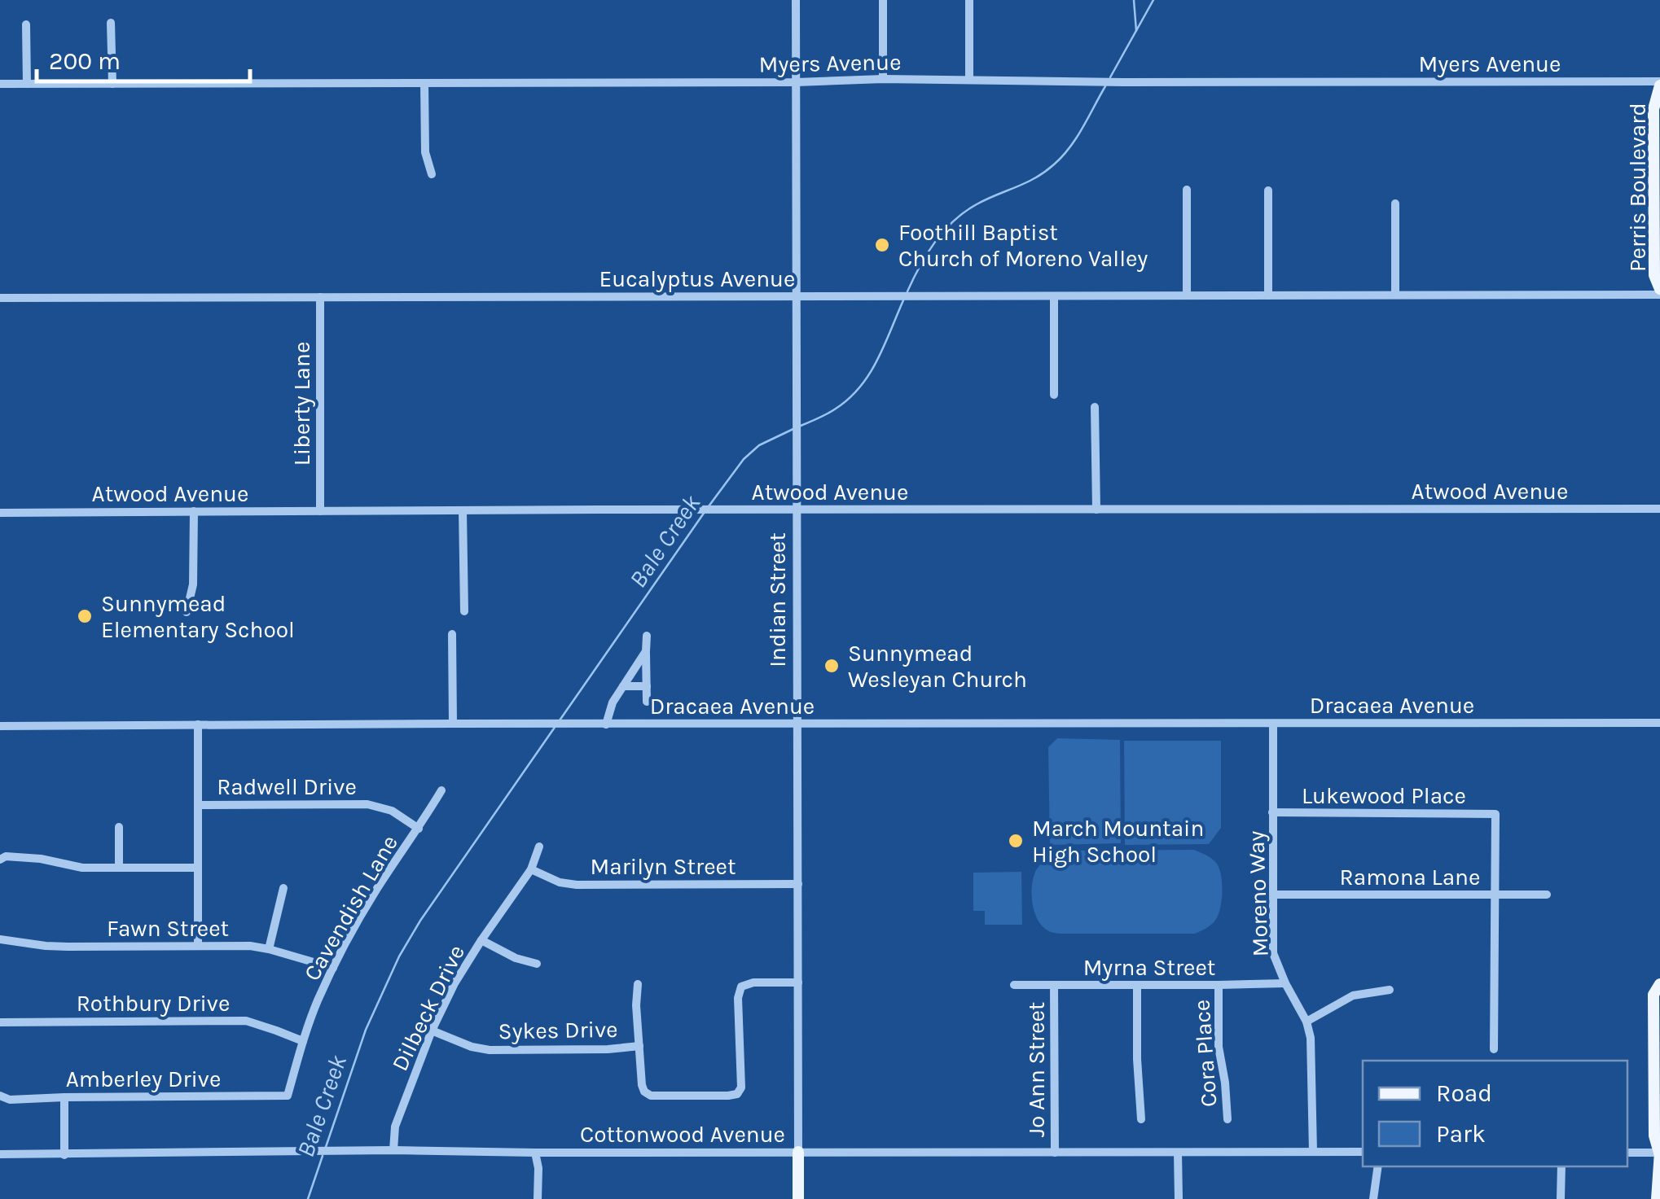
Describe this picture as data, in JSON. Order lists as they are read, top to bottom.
{
  "streets": {
    "main road": ["Perris Boulevard", "Indian Street"],
    "street": [
      "Myers Avenue",
      "Eucalyptus Avenue",
      "Liberty Lane",
      "Atwood Avenue",
      "Dracaea Avenue",
      "Radwell Drive",
      "Lukewood Place",
      "Marilyn Street",
      "Ramona Lane",
      "Moreno Way",
      "Cavendish Lane",
      "Fawn Street",
      "Myrna Street",
      "Rothbury Drive",
      "Dilbeck Drive",
      "Sykes Drive",
      "Cora Place",
      "Jo Ann Street",
      "Amberley Drive",
      "Cottonwood Avenue"
    ]
  },
  "crossings": [
    ["Myers Avenue", "Perris Boulevard"],
    ["Myers Avenue", "Indian Street"],
    ["Perris Boulevard", "Eucalyptus Avenue"],
    ["Eucalyptus Avenue", "Liberty Lane"],
    ["Eucalyptus Avenue", "Indian Street"],
    ["Liberty Lane", "Atwood Avenue"],
    ["Atwood Avenue", "Indian Street"],
    ["Indian Street", "Dracaea Avenue"],
    ["Indian Street", "Marilyn Street"],
    ["Indian Street", "Cottonwood Avenue"],
    ["Dracaea Avenue", "Moreno Way"],
    ["Radwell Drive", "Cavendish Lane"],
    ["Lukewood Place", "Ramona Lane"],
    ["Lukewood Place", "Moreno Way"],
    ["Marilyn Street", "Dilbeck Drive"],
    ["Ramona Lane", "Moreno Way"],
    ["Moreno Way", "Myrna Street"],
    ["Moreno Way", "Cottonwood Avenue"],
    ["Cavendish Lane", "Fawn Street"],
    ["Cavendish Lane", "Rothbury Drive"],
    ["Cavendish Lane", "Amberley Drive"],
    ["Myrna Street", "Cora Place"],
    ["Myrna Street", "Jo Ann Street"],
    ["Dilbeck Drive", "Sykes Drive"],
    ["Dilbeck Drive", "Cottonwood Avenue"],
    ["Jo Ann Street", "Cottonwood Avenue"]
  ],
  "water": ["Bale Creek"],
  "places": [
    "Foothill Baptist Church of Moreno Valley",
    "Sunnymead Elementary School",
    "Sunnymead Wesleyan Church",
    "March Mountain High School"
  ],
  "legend": ["Road", "Park"],
  "scale_bar": "200 m"
}
